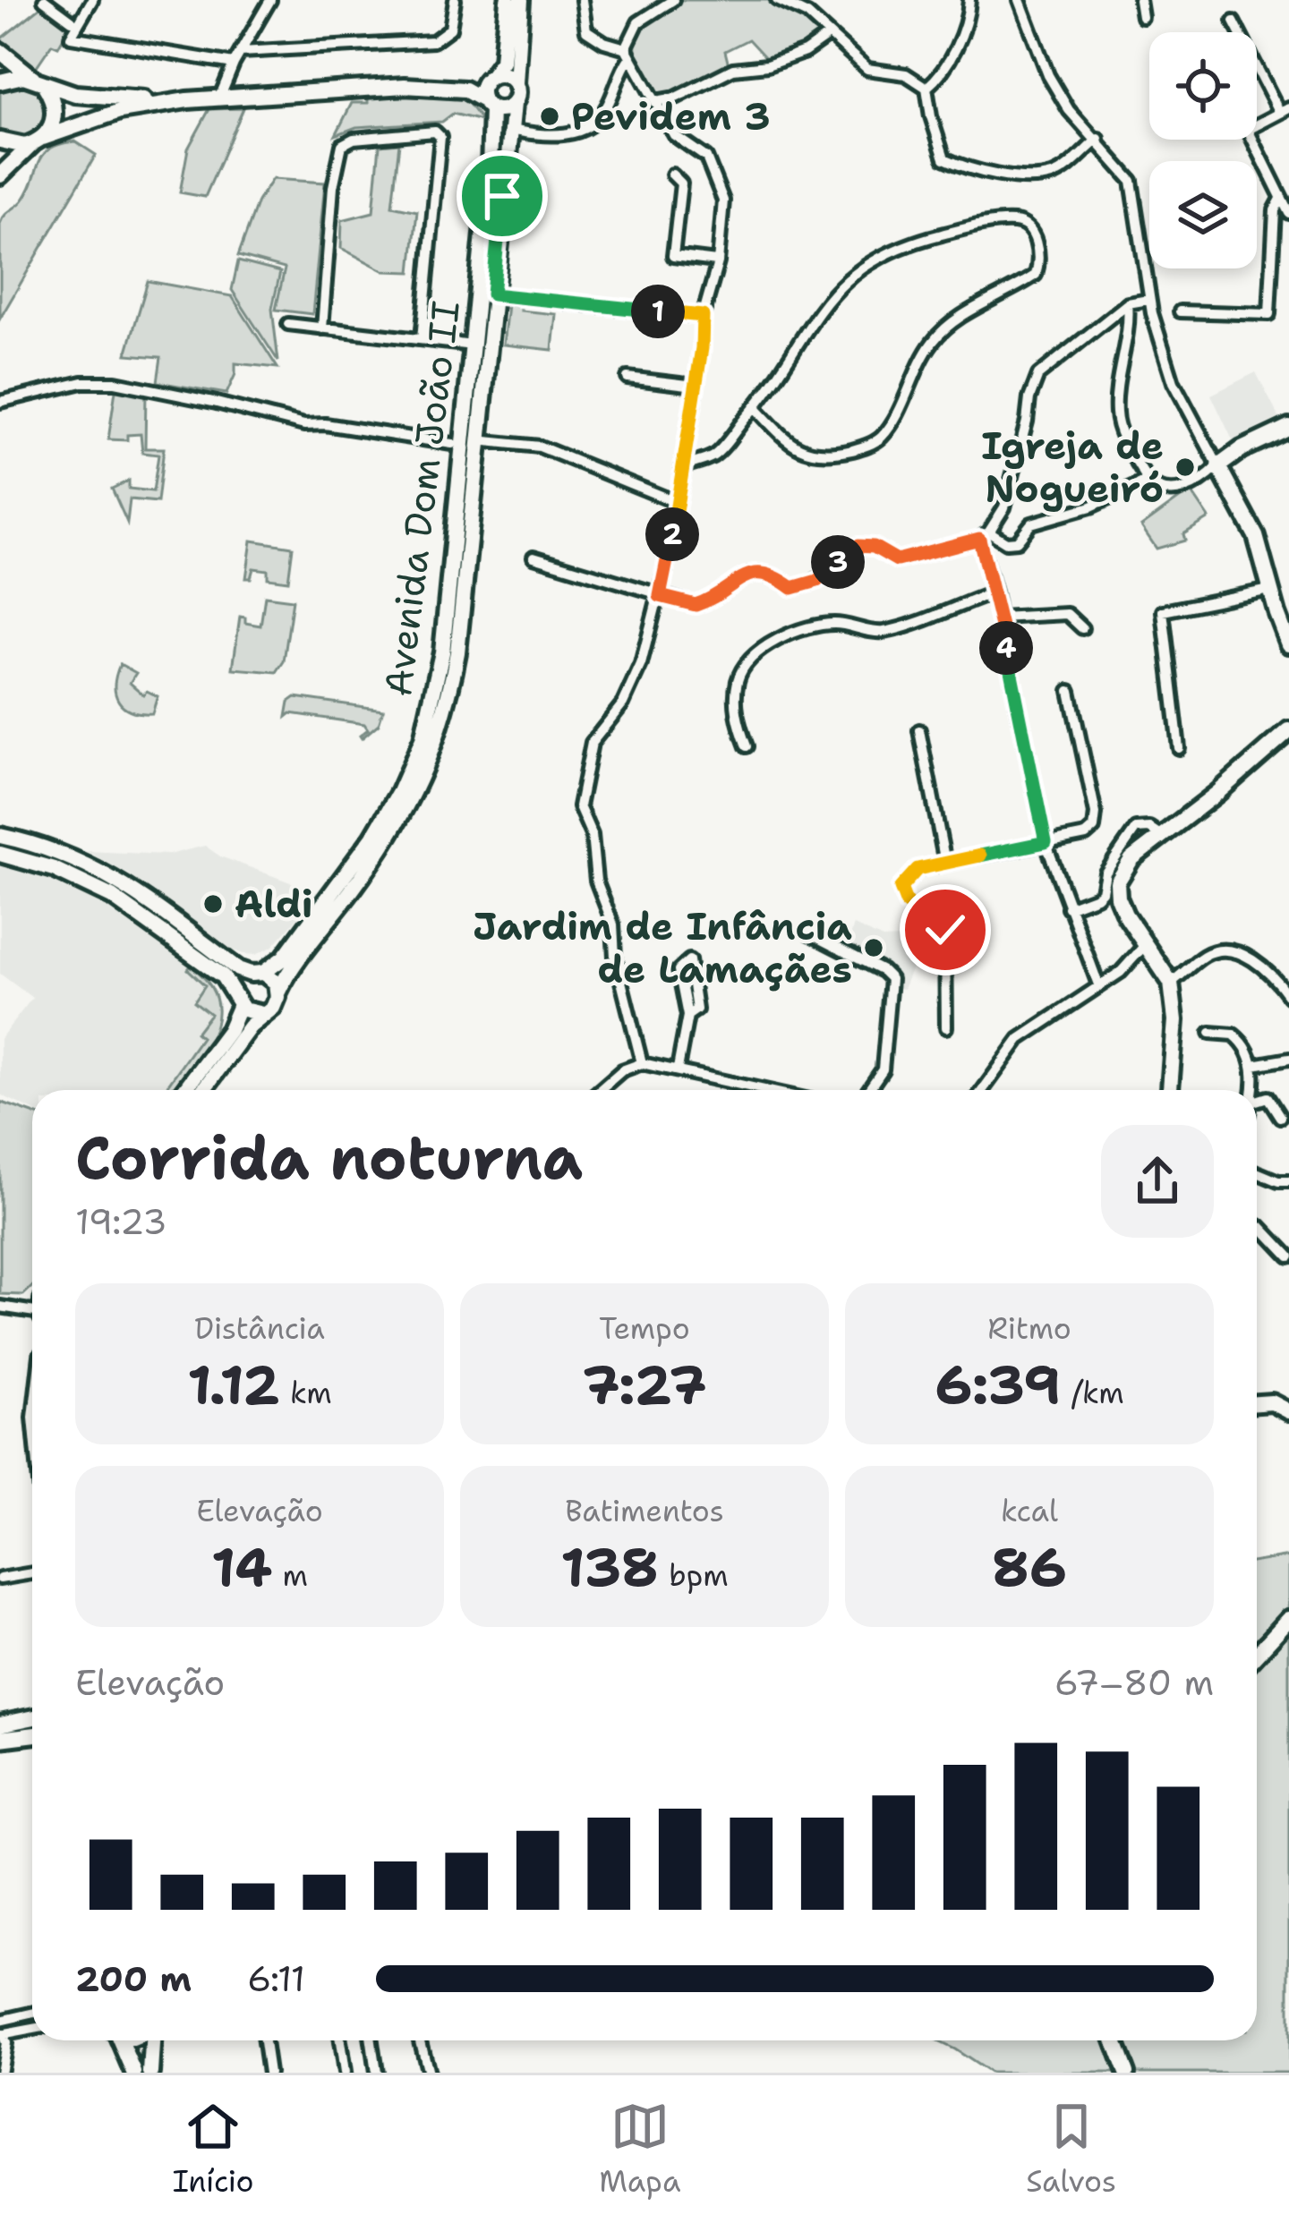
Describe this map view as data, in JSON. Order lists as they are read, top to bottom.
{
  "streets": {
    "main road": ["Avenida Dom João II"]
  },
  "places": [
    "Pevidem 3",
    "Igreja de Nogueiró",
    "Aldi",
    "Jardim de Infância de Lamaçães"
  ],
  "page": {
    "pins": [
      "1",
      "2",
      "3",
      "4"
    ],
    "heading": ["Corrida noturna", "19:23"],
    "stats": [
      ["Distância", "1.12 km"],
      ["Tempo", "7:27"],
      ["Ritmo", "6:39 /km"],
      ["Elevação", "14 m"],
      ["Batimentos", "138 bpm"],
      ["kcal", "86"]
    ],
    "chart": ["Elevação", "67–80 m"],
    "list": [
      {
        "name": "200 m",
        "note": "6:11"
      }
    ],
    "tabs": ["Início", "Mapa", "Salvos"]
  }
}
